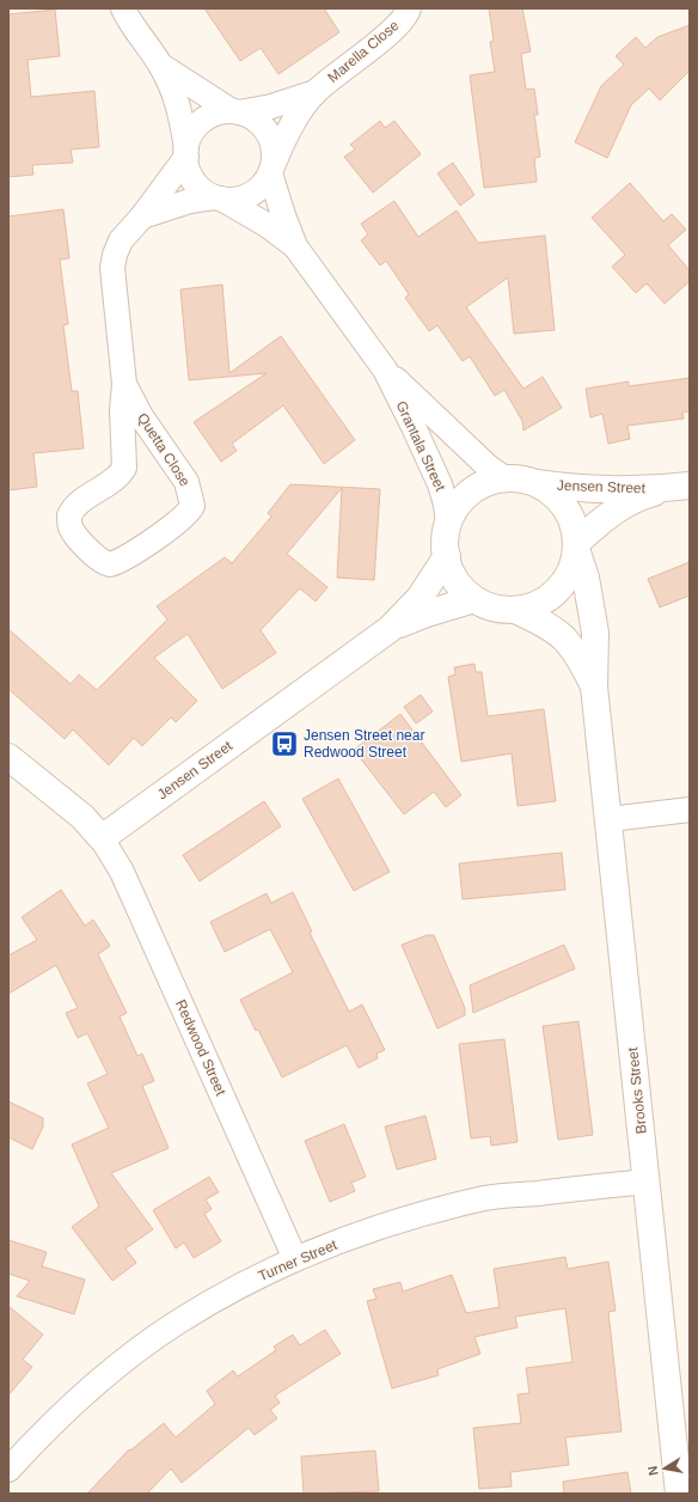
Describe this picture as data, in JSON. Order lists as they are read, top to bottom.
{
  "streets": {
    "street": [
      "Marella Close",
      "Grantala Street",
      "Quetta Close",
      "Jensen Street",
      "Redwood Street",
      "Brooks Street",
      "Turner Street"
    ]
  },
  "crossings": [
    ["Marella Close", "Grantala Street"],
    ["Marella Close", "Quetta Close"],
    ["Grantala Street", "Quetta Close"],
    ["Grantala Street", "Jensen Street"],
    ["Grantala Street", "Brooks Street"],
    ["Jensen Street", "Redwood Street"],
    ["Jensen Street", "Brooks Street"],
    ["Redwood Street", "Turner Street"],
    ["Brooks Street", "Turner Street"]
  ],
  "places": {
    "bus stop": ["Jensen Street near Redwood Street"]
  },
  "north": "left"
}
